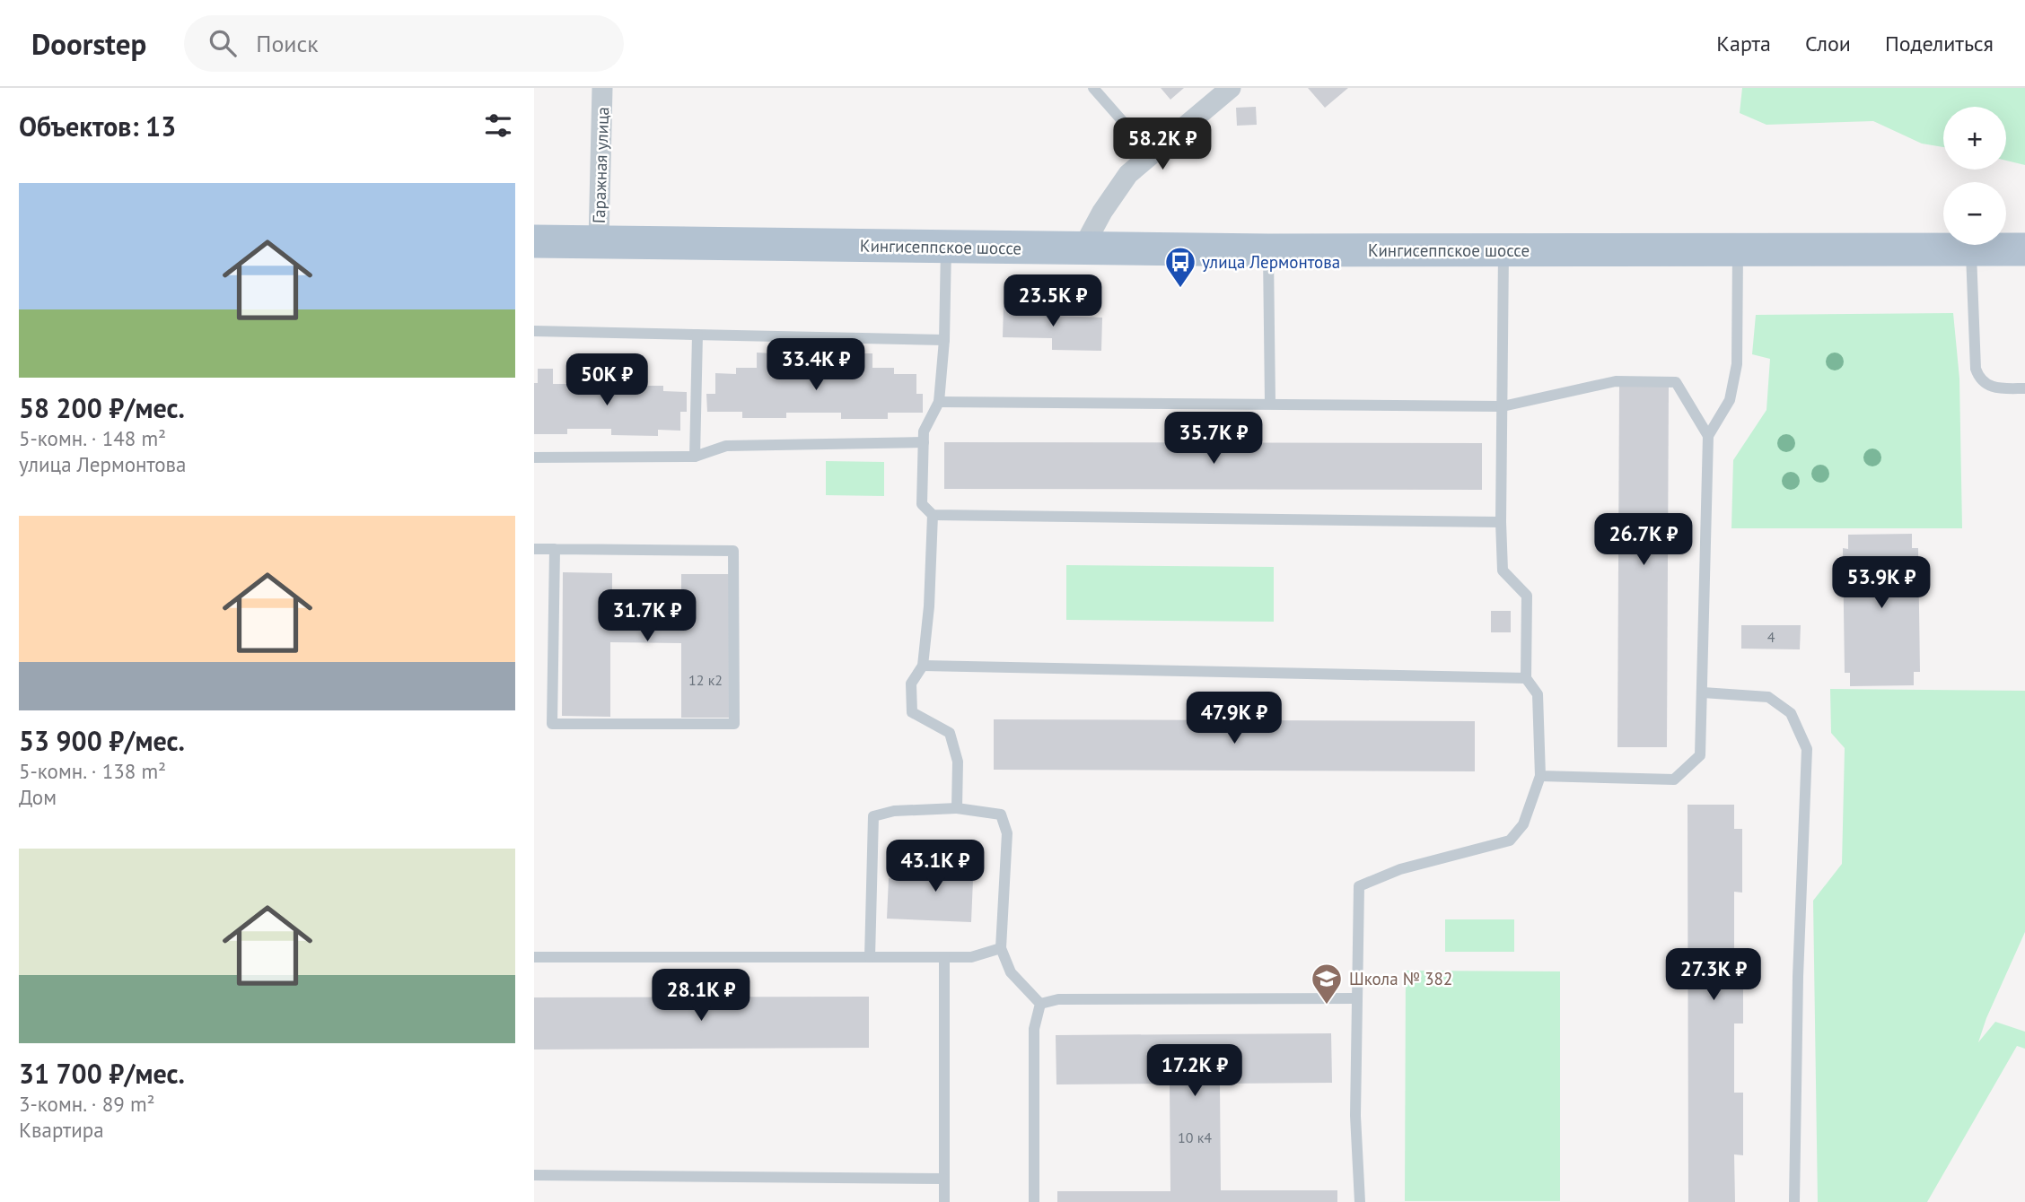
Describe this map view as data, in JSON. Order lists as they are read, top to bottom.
{
  "streets": {
    "main road": ["Кингисеппское шоссе"],
    "street": ["Гаражная улица"]
  },
  "crossings": [
    ["Гаражная улица", "Кингисеппское шоссе"]
  ],
  "places": {
    "bus stop": ["улица Лермонтова"],
    "school or university": ["Школа № 382"]
  },
  "house_numbers": ["4", "12 к2", "10 к4"],
  "page": {
    "header": "Doorstep",
    "search": "Поиск",
    "nav": ["Карта", "Слои", "Поделиться"],
    "heading": "Объектов: 13",
    "map_buttons": ["+", "−"],
    "price": [
      "58.2K ₽",
      "23.5K ₽",
      "33.4K ₽",
      "50K ₽",
      "35.7K ₽",
      "26.7K ₽",
      "53.9K ₽",
      "31.7K ₽",
      "47.9K ₽",
      "43.1K ₽",
      "27.3K ₽",
      "28.1K ₽",
      "17.2K ₽"
    ],
    "list": [
      {
        "name": "58 200 ₽/мес.",
        "note": "5-комн. · 148 m² · улица Лермонтова"
      },
      {
        "name": "53 900 ₽/мес.",
        "note": "5-комн. · 138 m² · Дом"
      },
      {
        "name": "31 700 ₽/мес.",
        "note": "3-комн. · 89 m² · Квартира"
      }
    ]
  }
}
